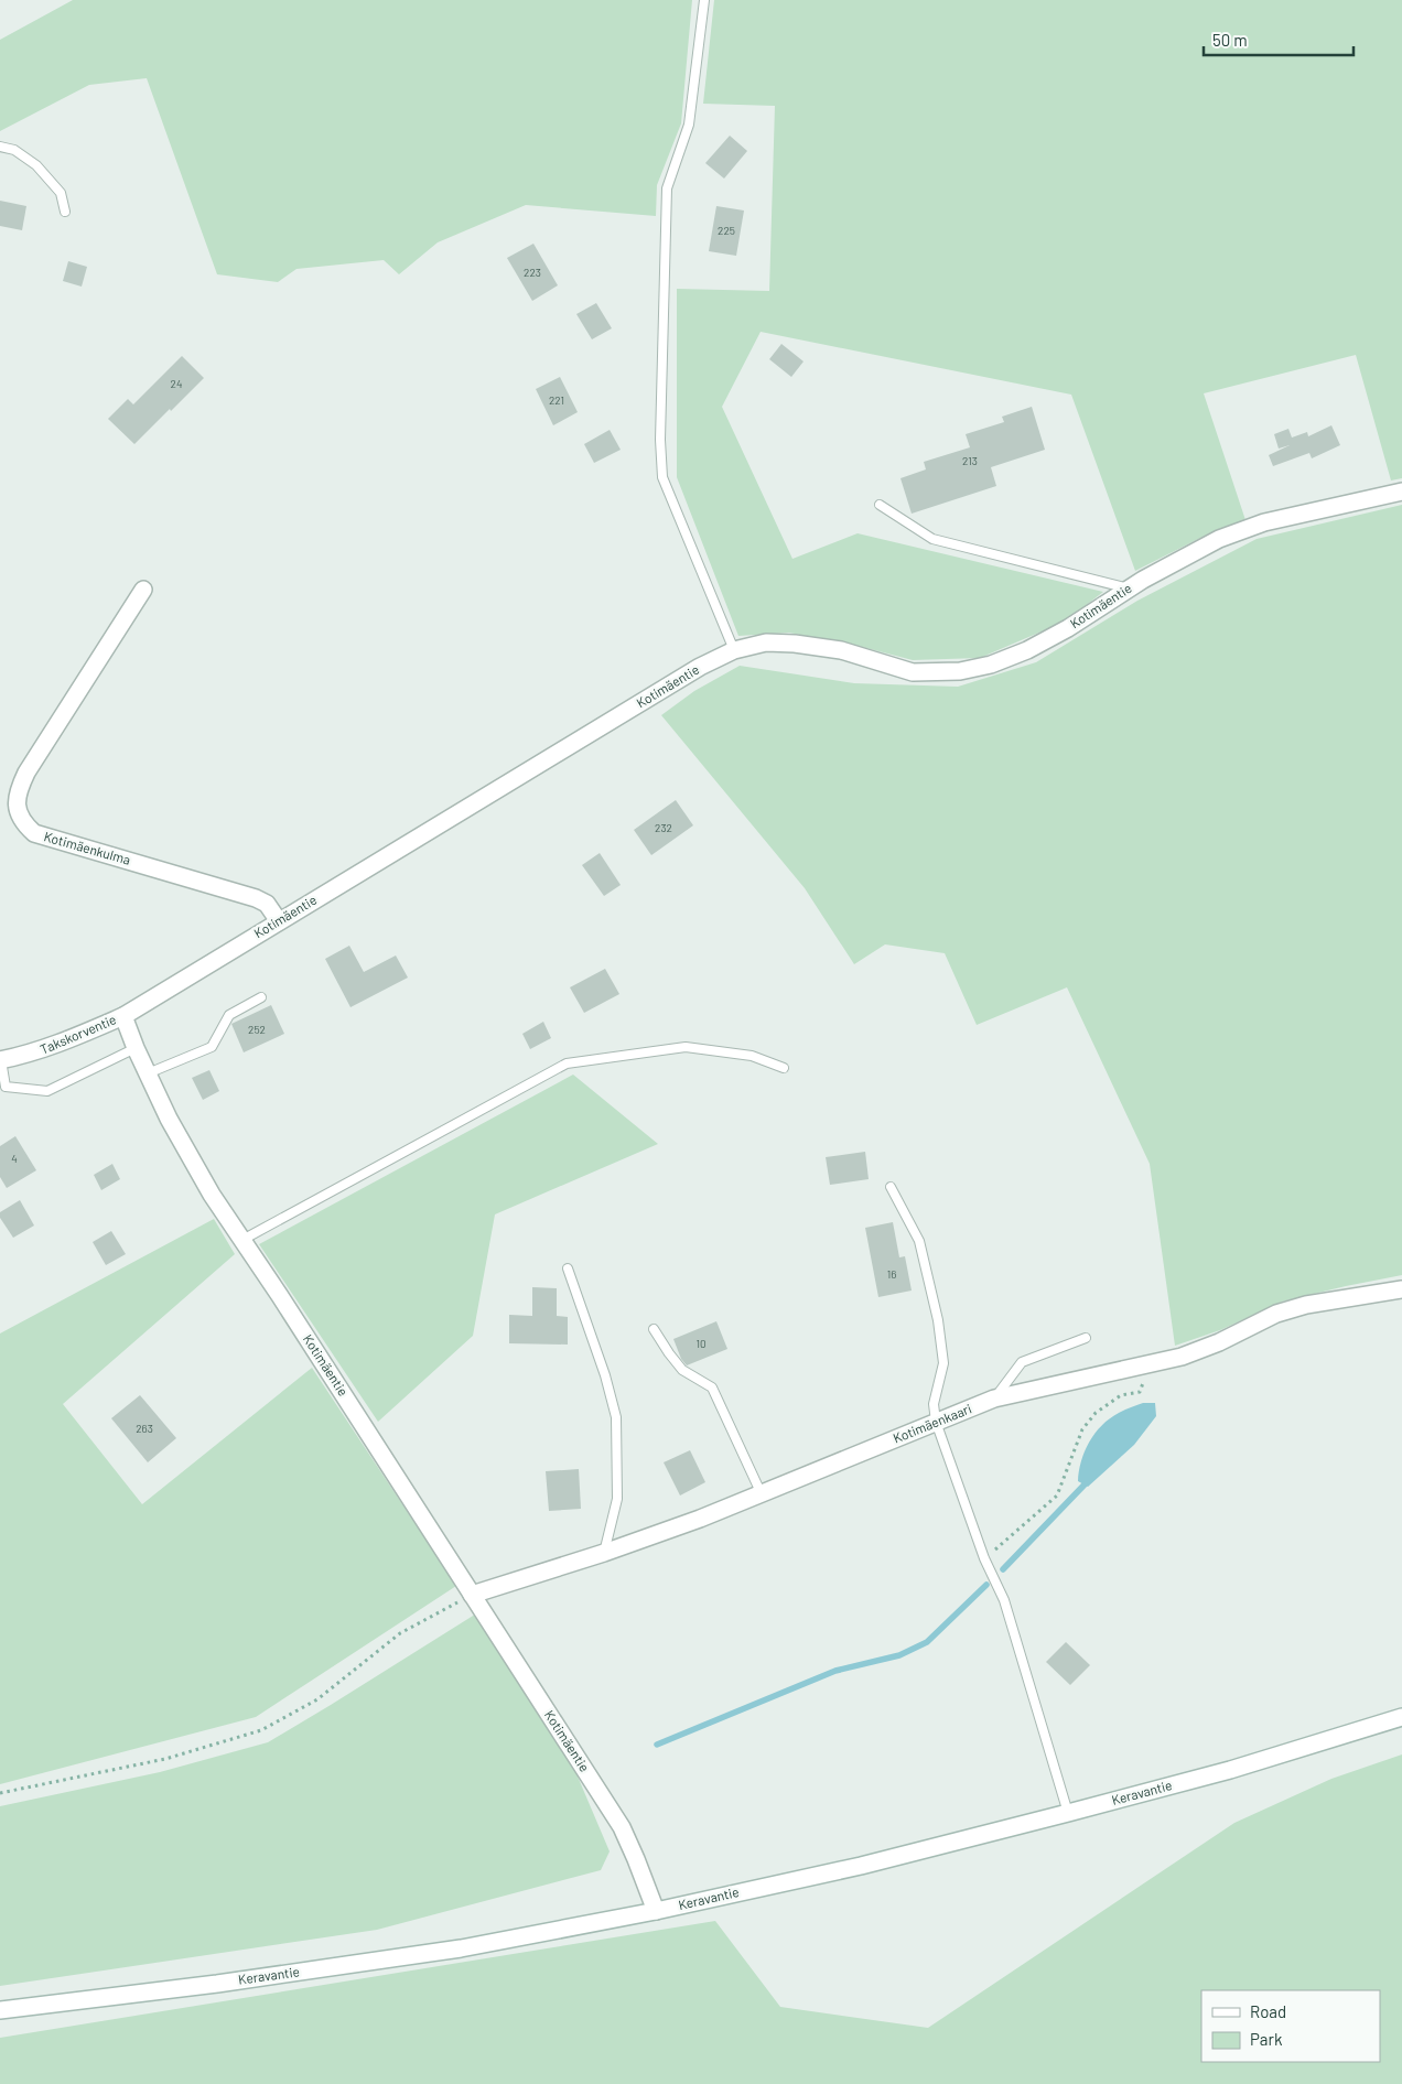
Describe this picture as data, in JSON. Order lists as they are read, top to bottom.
{
  "streets": {
    "street": [
      "Kotimäentie",
      "Kotimäenkulma",
      "Takskorventie",
      "Kotimäenkaari",
      "Keravantie"
    ]
  },
  "crossings": [
    ["Kotimäentie", "Kotimäenkulma"],
    ["Kotimäentie", "Takskorventie"],
    ["Kotimäentie", "Kotimäenkaari"],
    ["Kotimäentie", "Keravantie"]
  ],
  "house_numbers": [
    "225",
    "223",
    "24",
    "221",
    "213",
    "232",
    "252",
    "4",
    "16",
    "10",
    "263"
  ],
  "legend": ["Road", "Park"],
  "scale_bar": "50 m"
}
